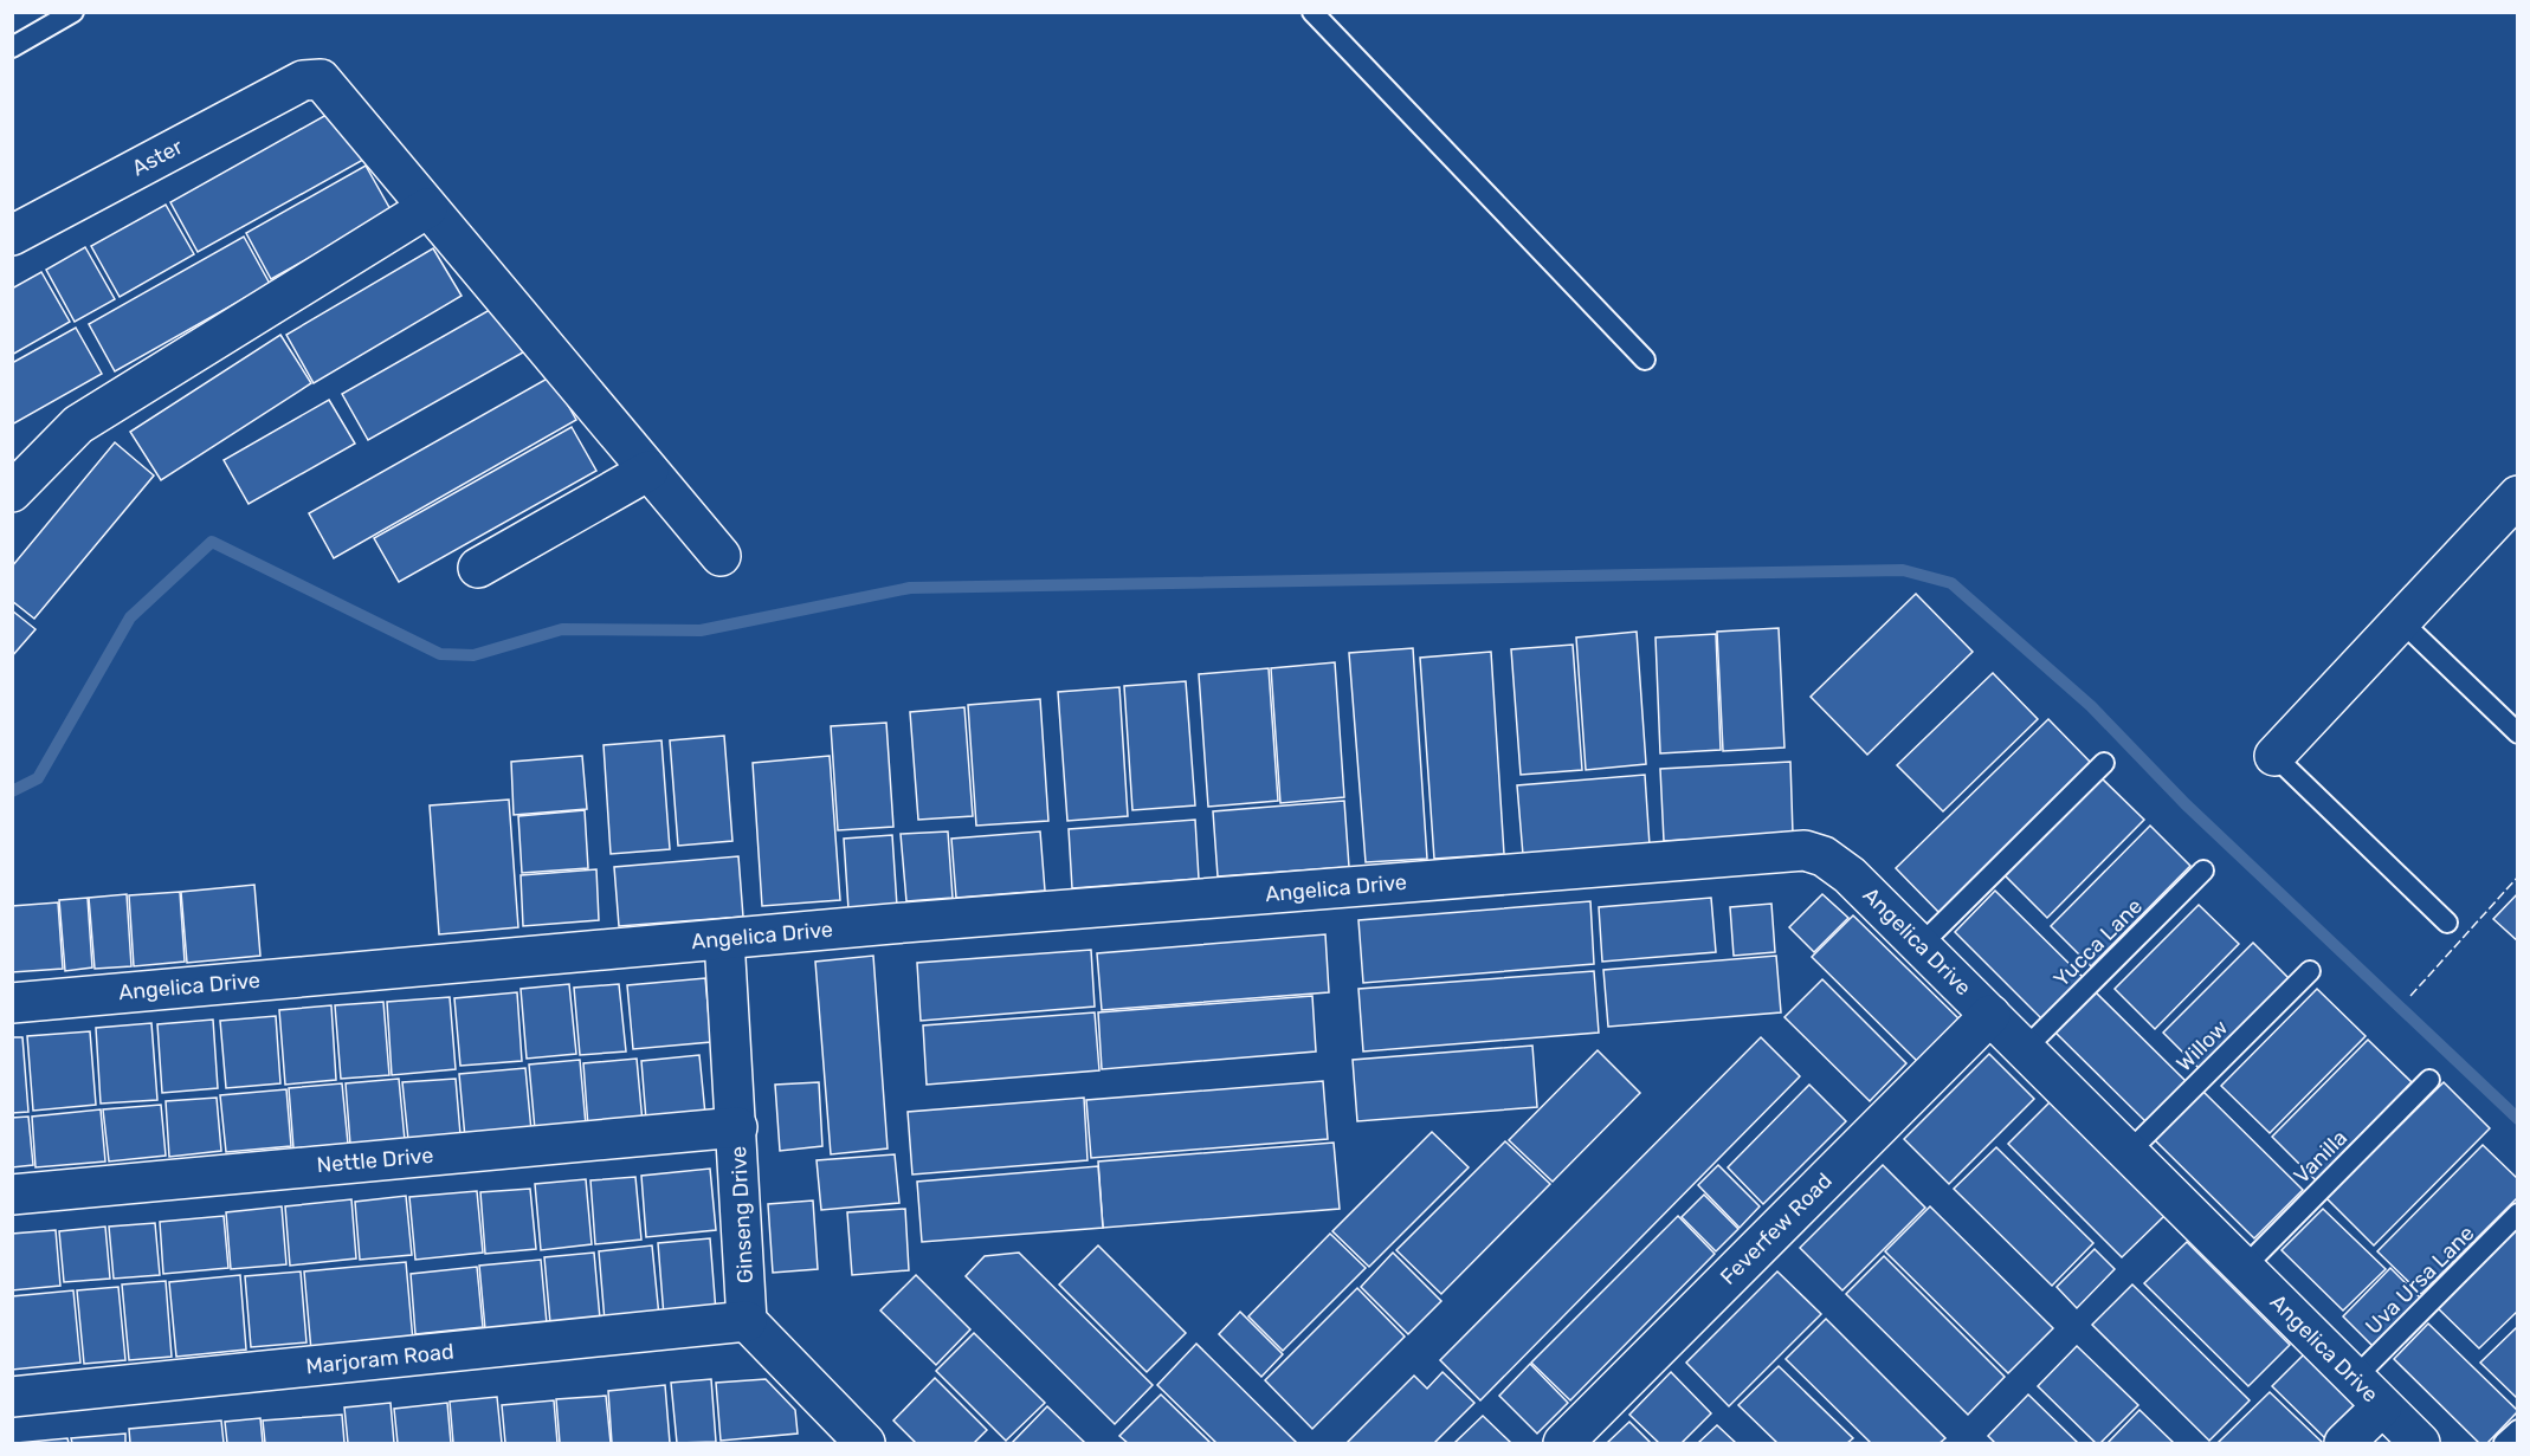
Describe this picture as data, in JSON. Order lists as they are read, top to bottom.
{
  "streets": {
    "street": [
      "Aster",
      "Angelica Drive",
      "Nettle Drive",
      "Ginseng Drive",
      "Feverfew Road",
      "Marjoram Road"
    ],
    "lane": [
      "Yucca Lane",
      "Willow",
      "Vanilla",
      "Uva Ursa Lane"
    ]
  },
  "crossings": [
    ["Angelica Drive", "Yucca Lane"],
    ["Angelica Drive", "Willow"],
    ["Angelica Drive", "Vanilla"],
    ["Angelica Drive", "Ginseng Drive"],
    ["Angelica Drive", "Feverfew Road"],
    ["Angelica Drive", "Uva Ursa Lane"],
    ["Nettle Drive", "Ginseng Drive"],
    ["Ginseng Drive", "Marjoram Road"]
  ]
}
